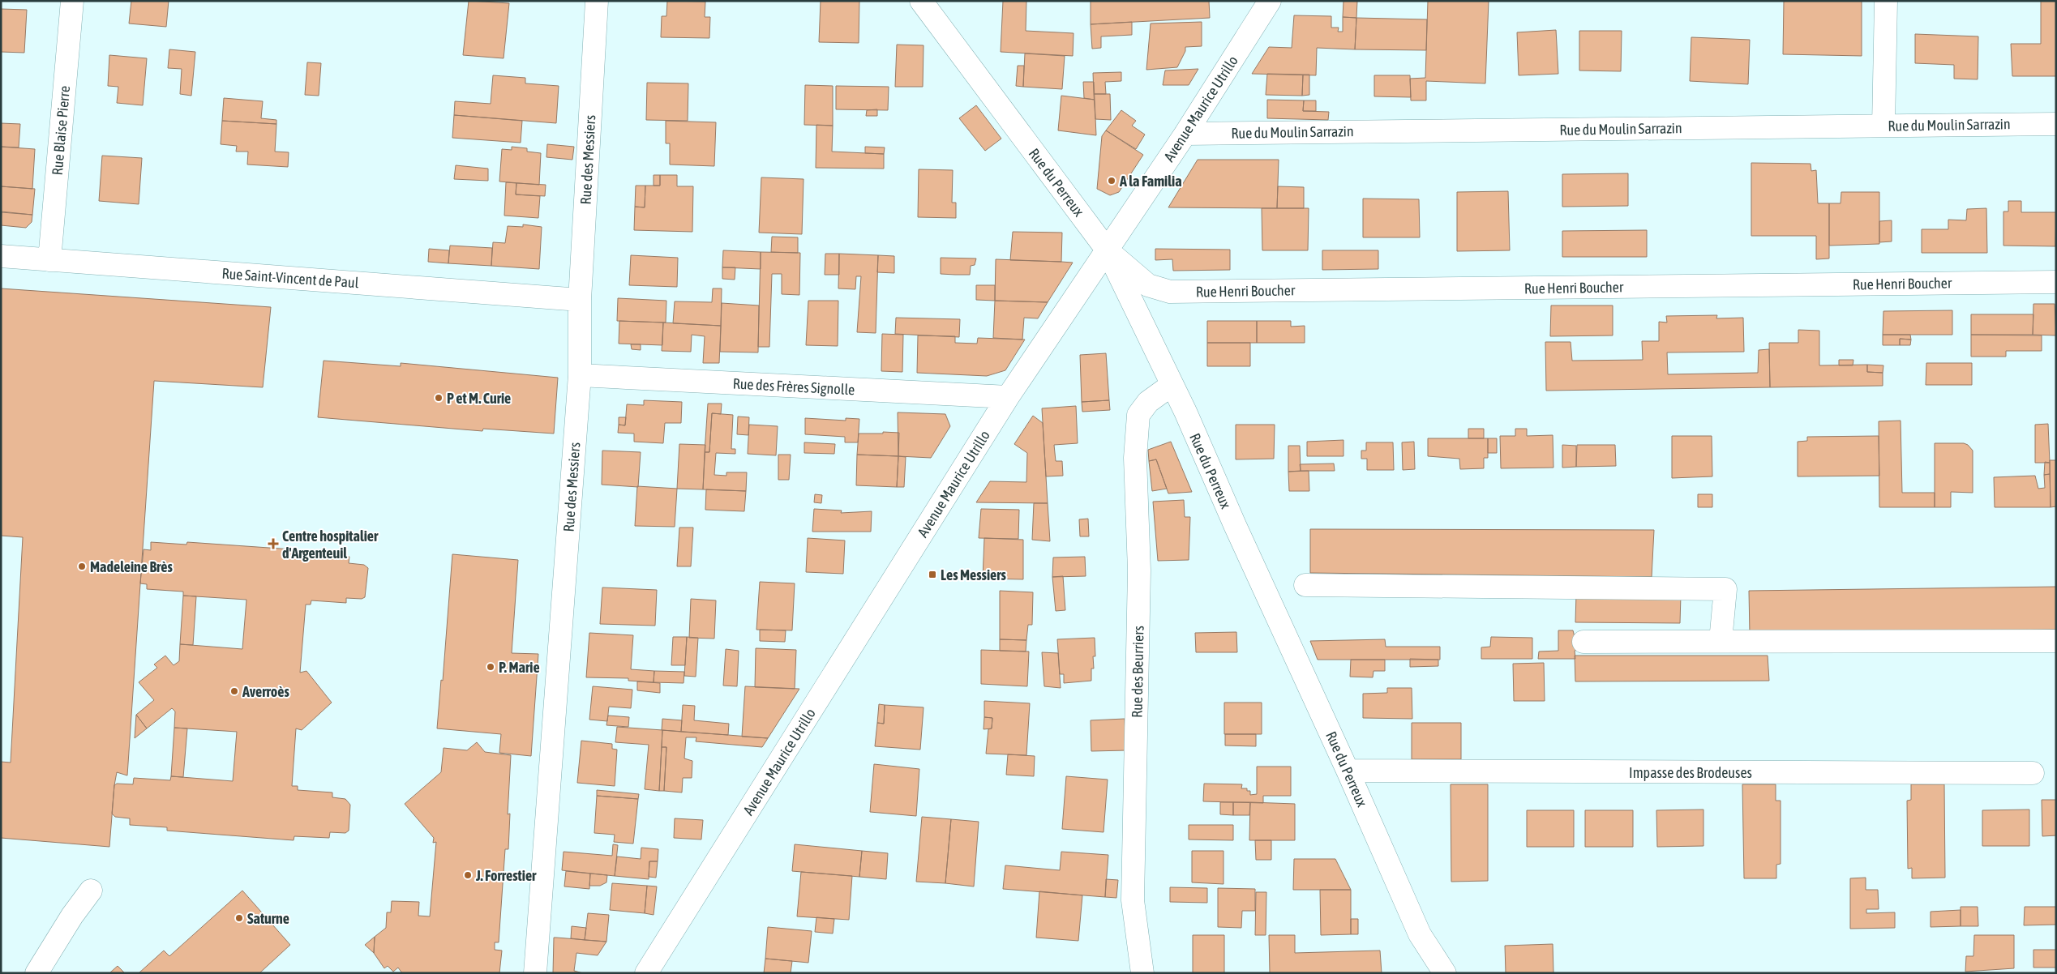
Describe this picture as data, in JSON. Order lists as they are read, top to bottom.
{
  "streets": {
    "street": [
      "Avenue Maurice Utrillo",
      "Rue du Moulin Sarrazin",
      "Rue Blaise Pierre",
      "Rue des Messiers",
      "Rue du Perreux",
      "Rue Saint-Vincent de Paul",
      "Rue Henri Boucher",
      "Rue des Frères Signolle",
      "Rue des Beurriers",
      "Impasse des Brodeuses"
    ]
  },
  "crossings": [
    ["Avenue Maurice Utrillo", "Rue du Moulin Sarrazin"],
    ["Avenue Maurice Utrillo", "Rue du Perreux"],
    ["Avenue Maurice Utrillo", "Rue Henri Boucher"],
    ["Avenue Maurice Utrillo", "Rue des Frères Signolle"],
    ["Rue Blaise Pierre", "Rue Saint-Vincent de Paul"],
    ["Rue des Messiers", "Rue Saint-Vincent de Paul"],
    ["Rue des Messiers", "Rue des Frères Signolle"],
    ["Rue du Perreux", "Rue Henri Boucher"],
    ["Rue du Perreux", "Rue des Beurriers"],
    ["Rue du Perreux", "Impasse des Brodeuses"]
  ],
  "places": {
    "other": [
      "A la Familia",
      "P et M. Curie",
      "Madeleine Brès",
      "P. Marie",
      "Averroès",
      "J. Forrestier",
      "Saturne"
    ],
    "health": ["Centre hospitalier d'Argenteuil"],
    "transit": ["Les Messiers"]
  }
}
